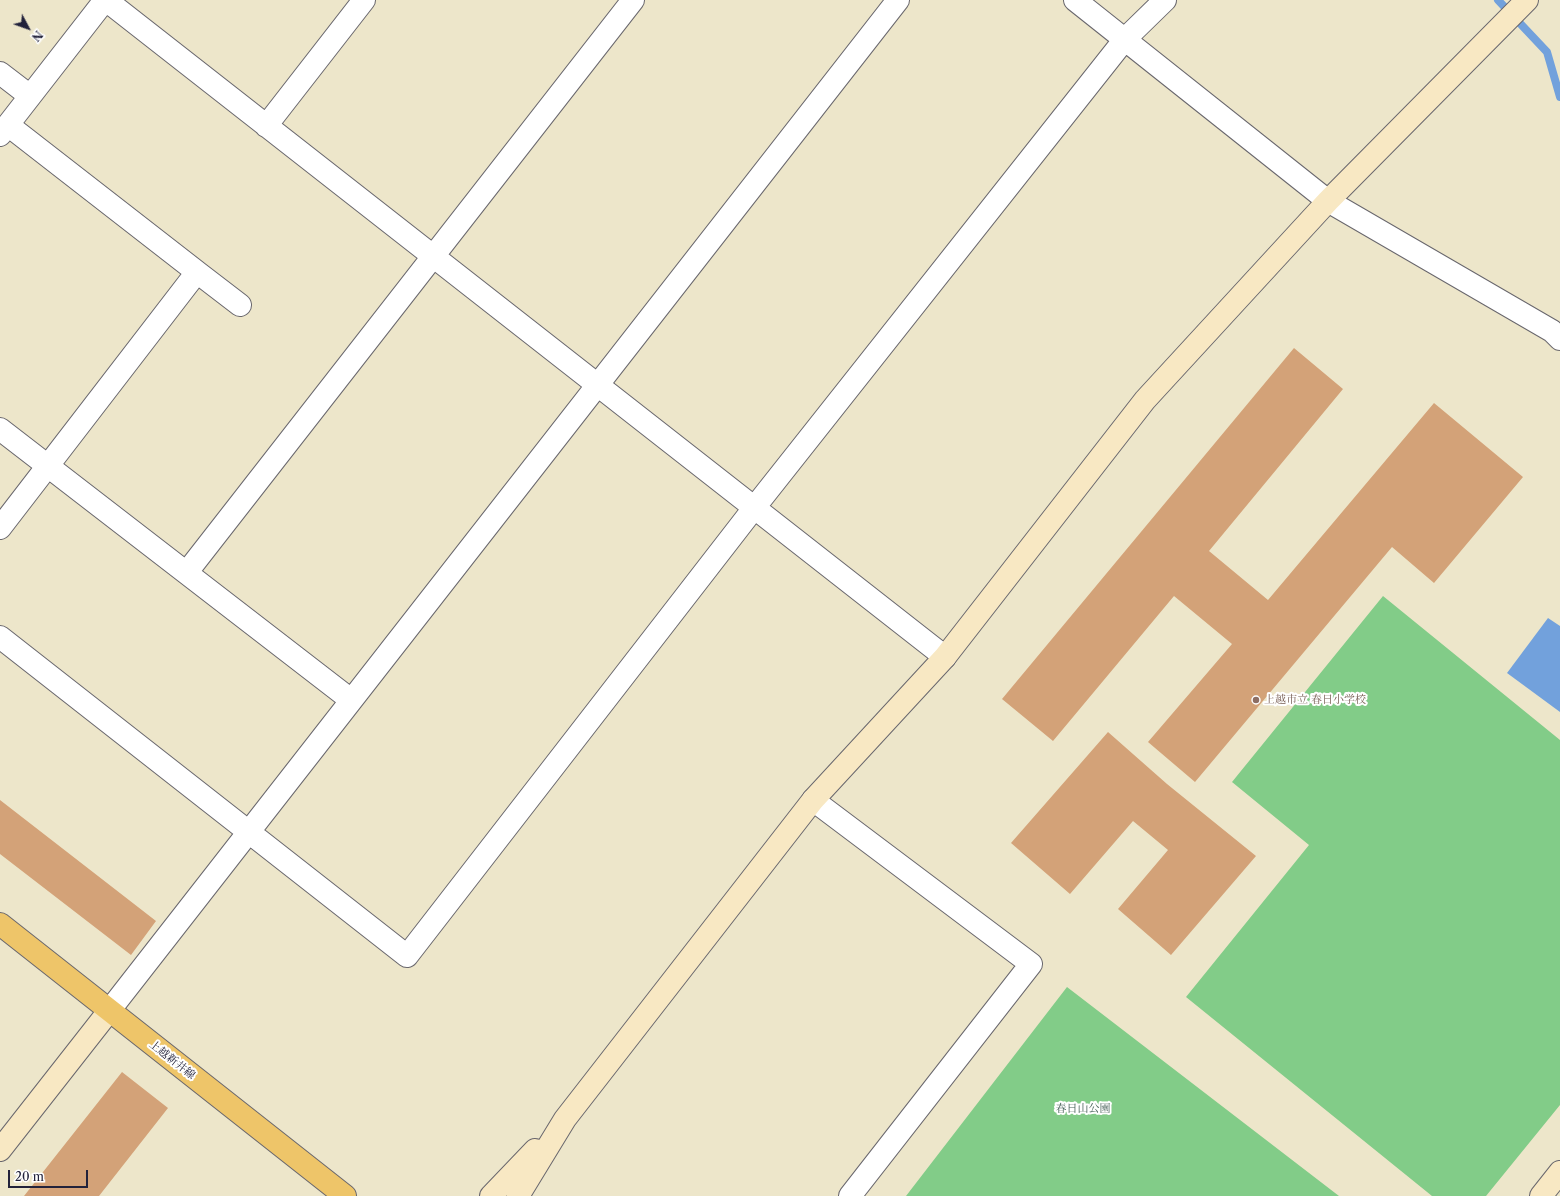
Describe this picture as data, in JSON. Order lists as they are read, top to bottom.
{
  "streets": {
    "main road": ["上越新井線"]
  },
  "parks": ["春日山公園"],
  "places": ["上越市立 春日小学校"],
  "scale_bar": "20 m",
  "north": "bottom right"
}
